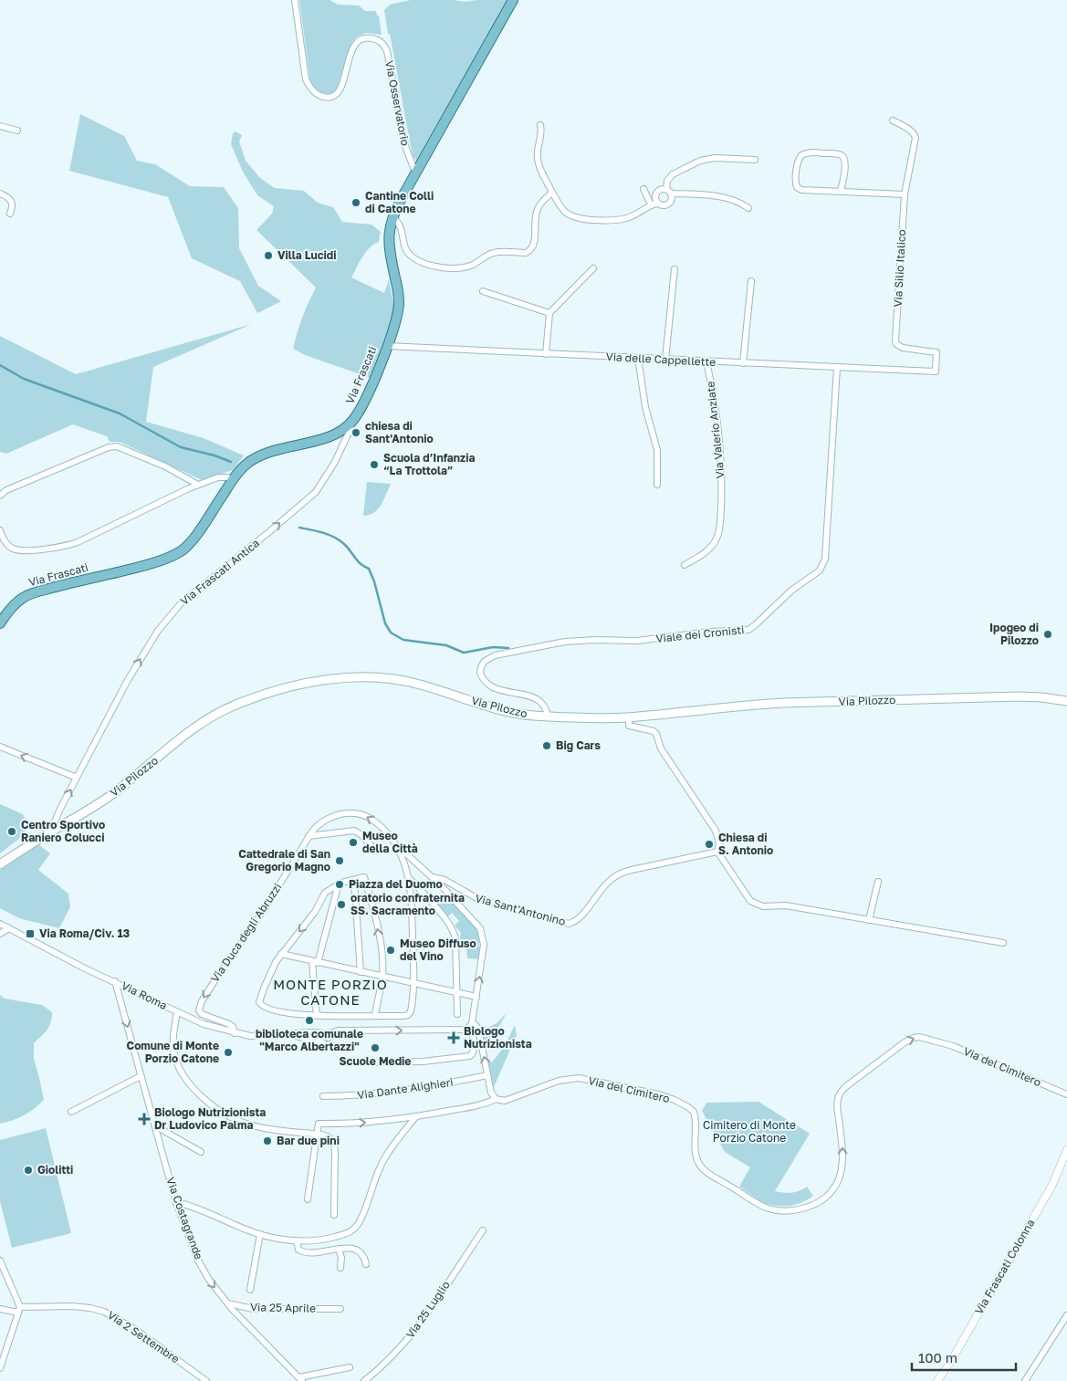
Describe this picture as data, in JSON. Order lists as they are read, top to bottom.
{
  "streets": {
    "main road": ["Via Frascati", "Via Pilozzo"],
    "street": [
      "Via Osservatorio",
      "Via Silio Italico",
      "Via delle Cappellette",
      "Via Valerio Anziate",
      "Via Frascati Antica",
      "Viale dei Cronisti",
      "Via Sant'Antonino",
      "Via Duca degli Abruzzi",
      "Via Roma",
      "Via del Cimitero",
      "Via Dante Alighieri",
      "Via Costagrande",
      "Via Frascati Colonna",
      "Via 25 Aprile",
      "Via 25 Luglio",
      "Via 2 Settembre"
    ]
  },
  "crossings": [
    ["Via Osservatorio", "Via Frascati"],
    ["Via Silio Italico", "Via delle Cappellette"],
    ["Via delle Cappellette", "Via Frascati"],
    ["Via delle Cappellette", "Via Valerio Anziate"],
    ["Via delle Cappellette", "Viale dei Cronisti"],
    ["Via Frascati", "Via Frascati Antica"],
    ["Via Frascati Antica", "Via Pilozzo"],
    ["Viale dei Cronisti", "Via Pilozzo"],
    ["Via Duca degli Abruzzi", "Via Roma"],
    ["Via Roma", "Via Costagrande"],
    ["Via Costagrande", "Via 25 Aprile"]
  ],
  "one_way": ["Via Frascati Antica", "Via Costagrande"],
  "districts": ["MONTE PORZIO CATONE"],
  "parks": ["Cimitero di Monte Porzio Catone"],
  "places": {
    "other": [
      "Cantine Colli di Catone",
      "Villa Lucidi",
      "chiesa di Sant'Antonio",
      "Scuola d’Infanzia “La Trottola”",
      "Ipogeo di Pilozzo",
      "Big Cars",
      "Centro Sportivo Raniero Colucci",
      "Museo della Città",
      "Chiesa di S. Antonio",
      "Cattedrale di San Gregorio Magno",
      "Piazza del Duomo",
      "oratorio confraternita SS. Sacramento",
      "Museo Diffuso del Vino",
      "biblioteca comunale \"Marco Albertazzi\"",
      "Scuole Medie",
      "Comune di Monte Porzio Catone",
      "Bar due pini",
      "Giolitti"
    ],
    "transit": ["Via Roma/Civ. 13"],
    "health": ["Biologo Nutrizionista", "Biologo Nutrizionista Dr Ludovico Palma"]
  },
  "scale_bar": "100 m"
}
